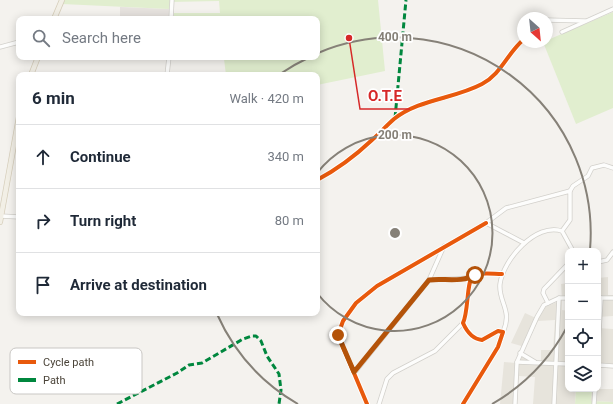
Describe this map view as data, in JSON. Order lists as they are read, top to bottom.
{
  "places": ["Ο.Τ.Ε"],
  "legend": ["Cycle path", "Path"],
  "north": "bottom right",
  "page": {
    "search": "Search here",
    "heading": ["6 min", "Walk · 420 m"],
    "list": [
      ["Continue", "340 m"],
      ["Turn right", "80 m"],
      "Arrive at destination"
    ],
    "map_buttons": ["+", "−"]
  },
  "rings": ["400 m", "200 m"]
}
